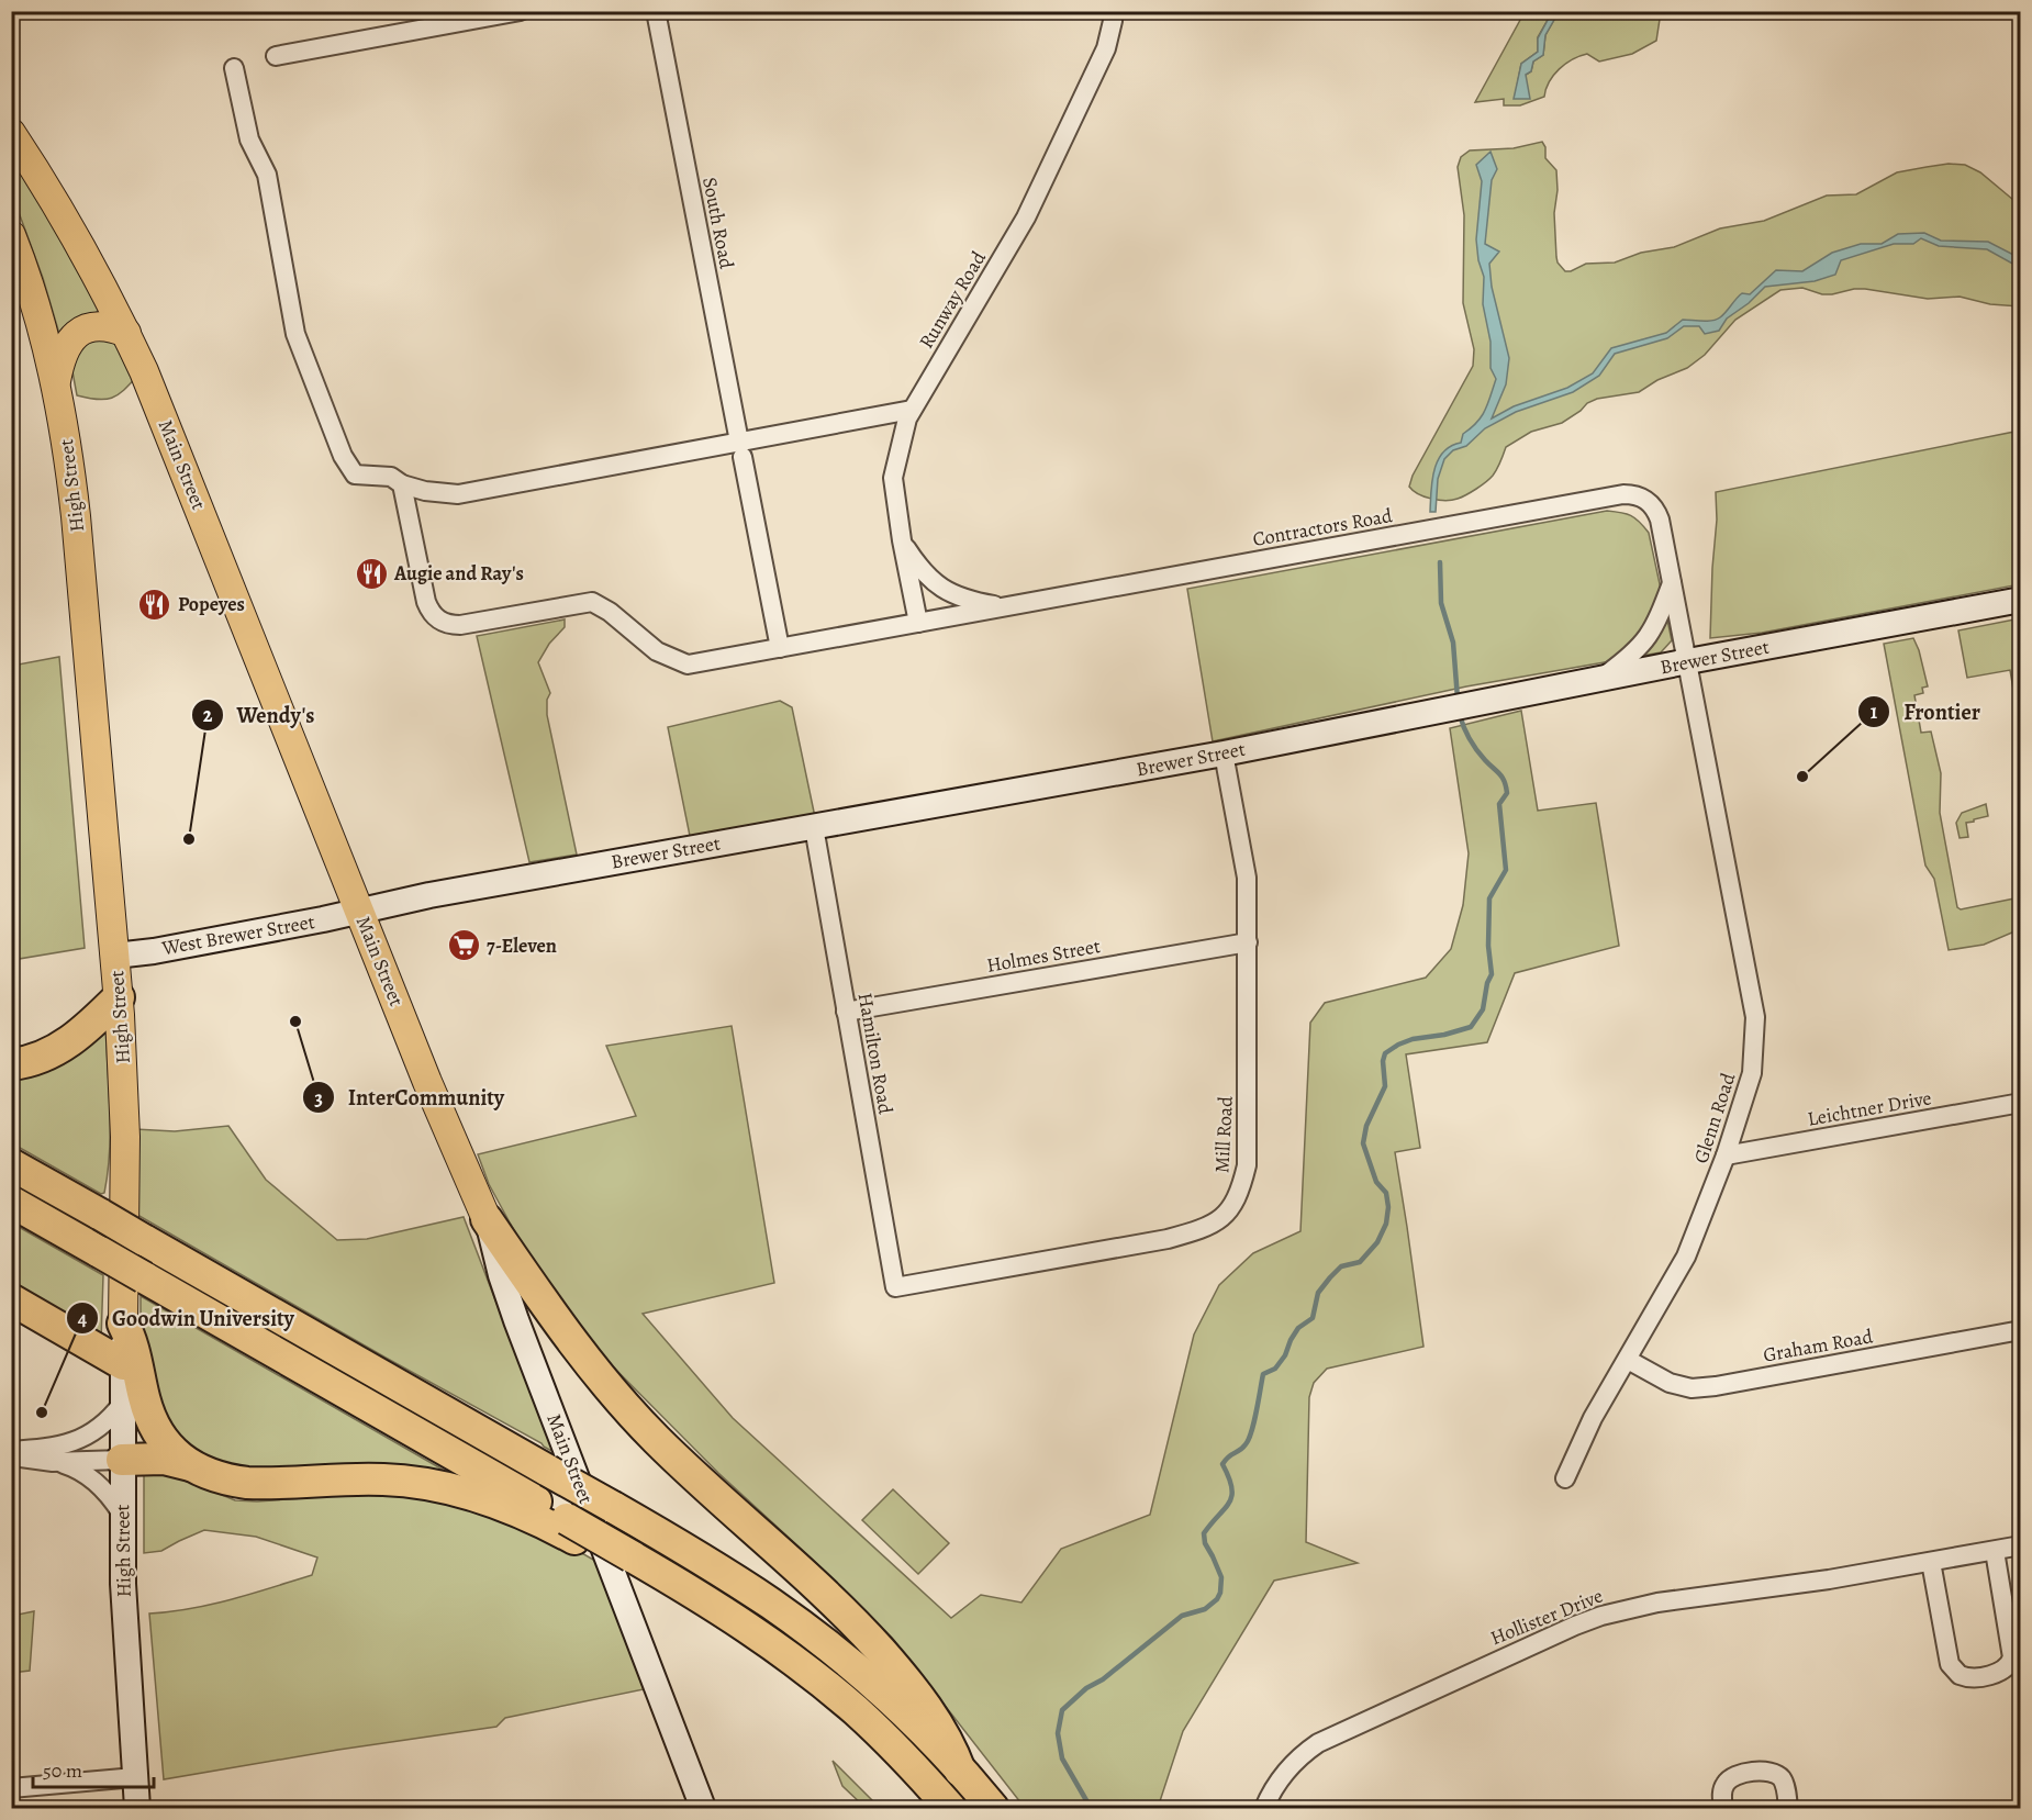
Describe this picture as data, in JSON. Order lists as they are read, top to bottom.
{
  "streets": {
    "main road": [
      "Main Street",
      "High Street",
      "Brewer Street",
      "West Brewer Street"
    ],
    "street": [
      "South Road",
      "Runway Road",
      "Contractors Road",
      "Holmes Street",
      "Hamilton Road",
      "Leichtner Drive",
      "Glenn Road",
      "Mill Road",
      "Graham Road",
      "Hollister Drive"
    ]
  },
  "crossings": [
    ["South Road", "Contractors Road"],
    ["Runway Road", "Contractors Road"],
    ["Main Street", "Brewer Street"],
    ["Main Street", "West Brewer Street"],
    ["High Street", "West Brewer Street"],
    ["Contractors Road", "Brewer Street"],
    ["Contractors Road", "Glenn Road"],
    ["Brewer Street", "West Brewer Street"],
    ["Brewer Street", "Hamilton Road"],
    ["Brewer Street", "Glenn Road"],
    ["Brewer Street", "Mill Road"],
    ["Holmes Street", "Hamilton Road"],
    ["Holmes Street", "Mill Road"],
    ["Hamilton Road", "Mill Road"],
    ["Leichtner Drive", "Glenn Road"],
    ["Glenn Road", "Graham Road"]
  ],
  "places": {
    "restaurant": ["Augie and Ray's", "Popeyes"],
    "other": [
      "Frontier",
      "Wendy's",
      "InterCommunity",
      "Goodwin University"
    ],
    "supermarket": ["7-Eleven"]
  },
  "scale_bar": "50 m"
}
